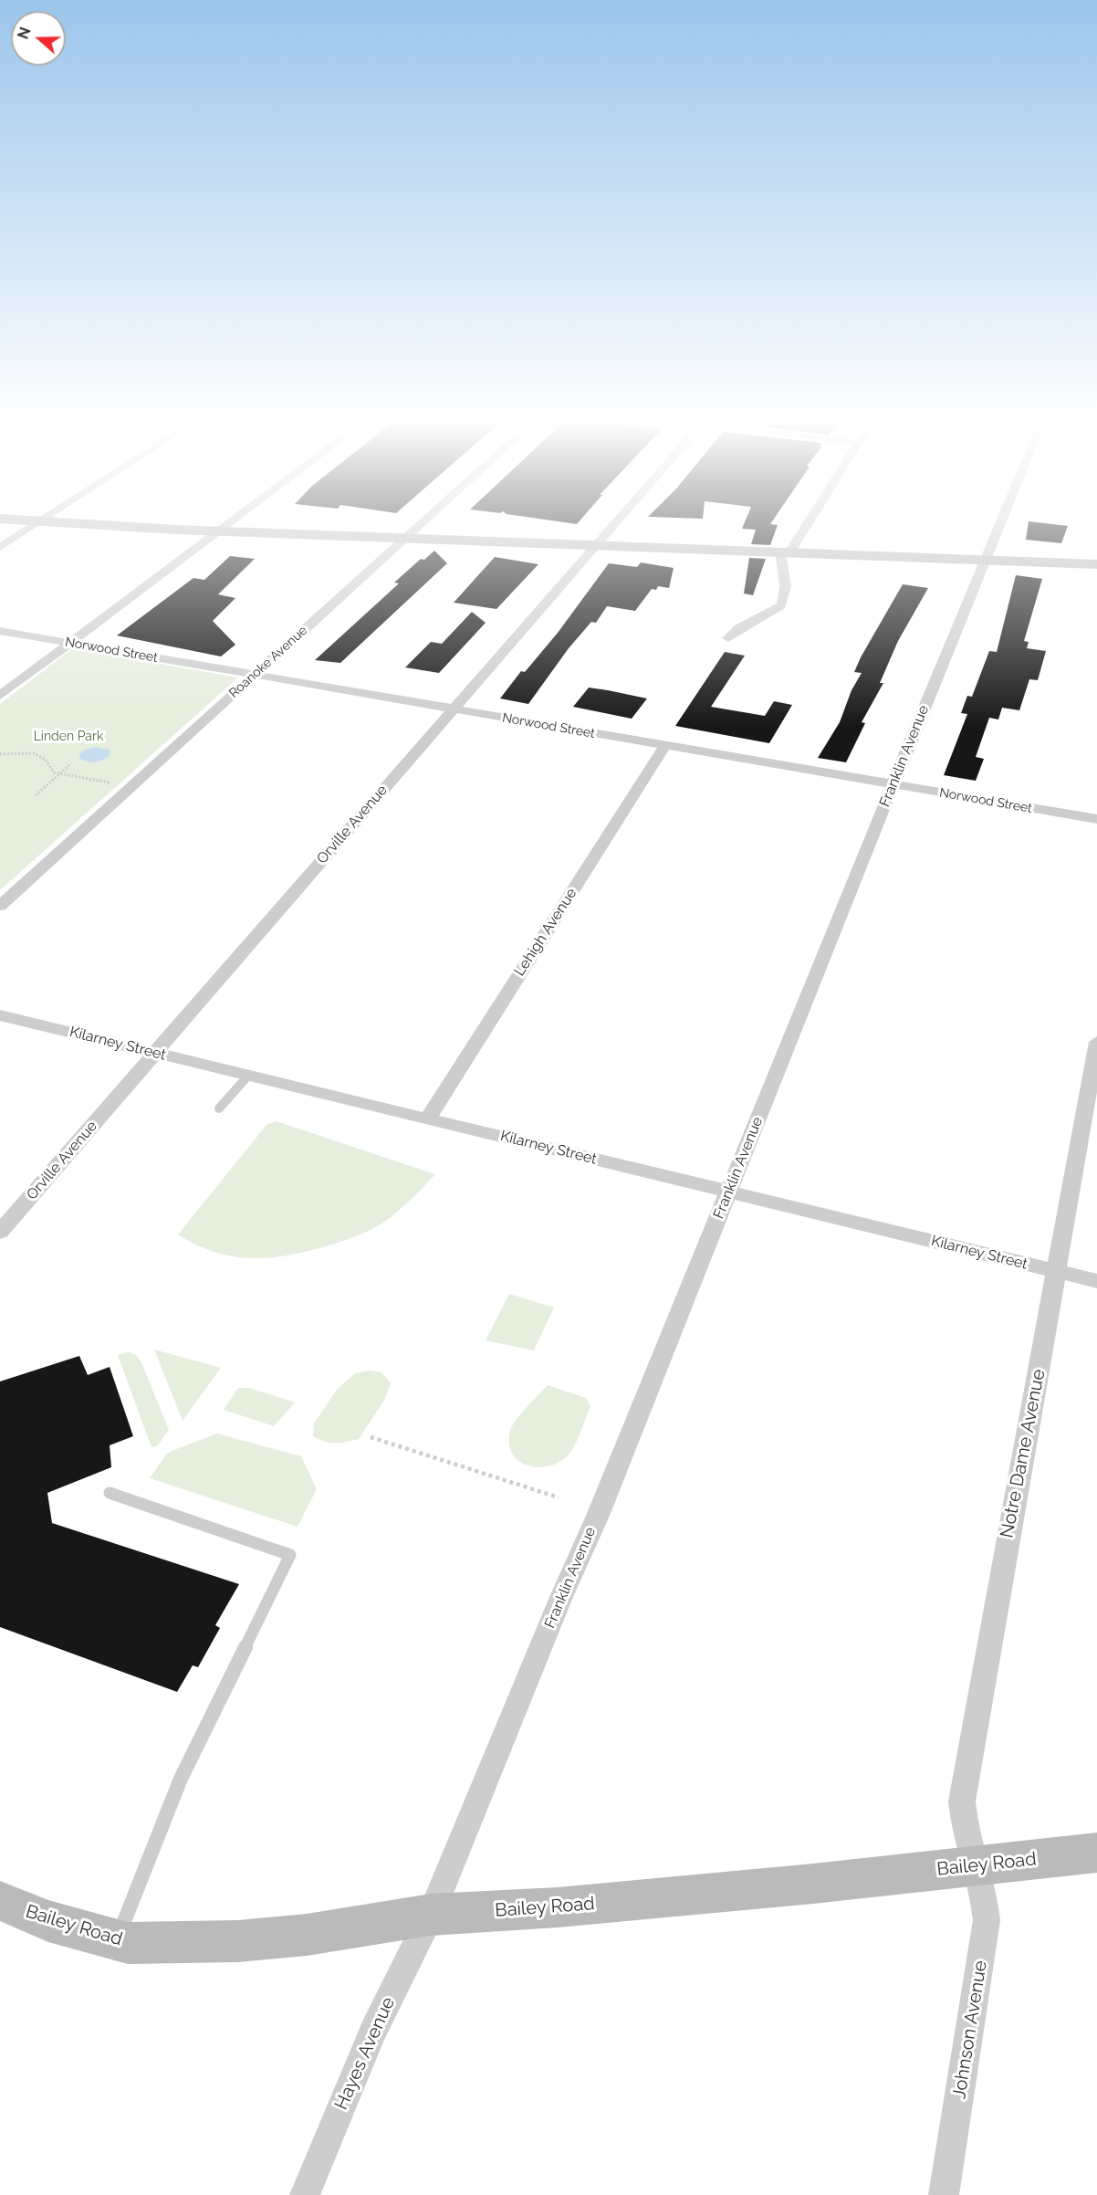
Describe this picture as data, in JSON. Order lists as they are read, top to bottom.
{
  "streets": {
    "street": [
      "Norwood Street",
      "Roanoke Avenue",
      "Franklin Avenue",
      "Orville Avenue",
      "Lehigh Avenue",
      "Kilarney Street",
      "Notre Dame Avenue",
      "Bailey Road",
      "Johnson Avenue",
      "Hayes Avenue"
    ]
  },
  "crossings": [
    ["Norwood Street", "Roanoke Avenue"],
    ["Norwood Street", "Franklin Avenue"],
    ["Norwood Street", "Orville Avenue"],
    ["Norwood Street", "Lehigh Avenue"],
    ["Franklin Avenue", "Kilarney Street"],
    ["Franklin Avenue", "Bailey Road"],
    ["Franklin Avenue", "Hayes Avenue"],
    ["Orville Avenue", "Kilarney Street"],
    ["Lehigh Avenue", "Kilarney Street"],
    ["Kilarney Street", "Notre Dame Avenue"],
    ["Notre Dame Avenue", "Bailey Road"],
    ["Notre Dame Avenue", "Johnson Avenue"],
    ["Bailey Road", "Johnson Avenue"],
    ["Bailey Road", "Hayes Avenue"]
  ],
  "parks": ["Linden Park"],
  "north": "left"
}
